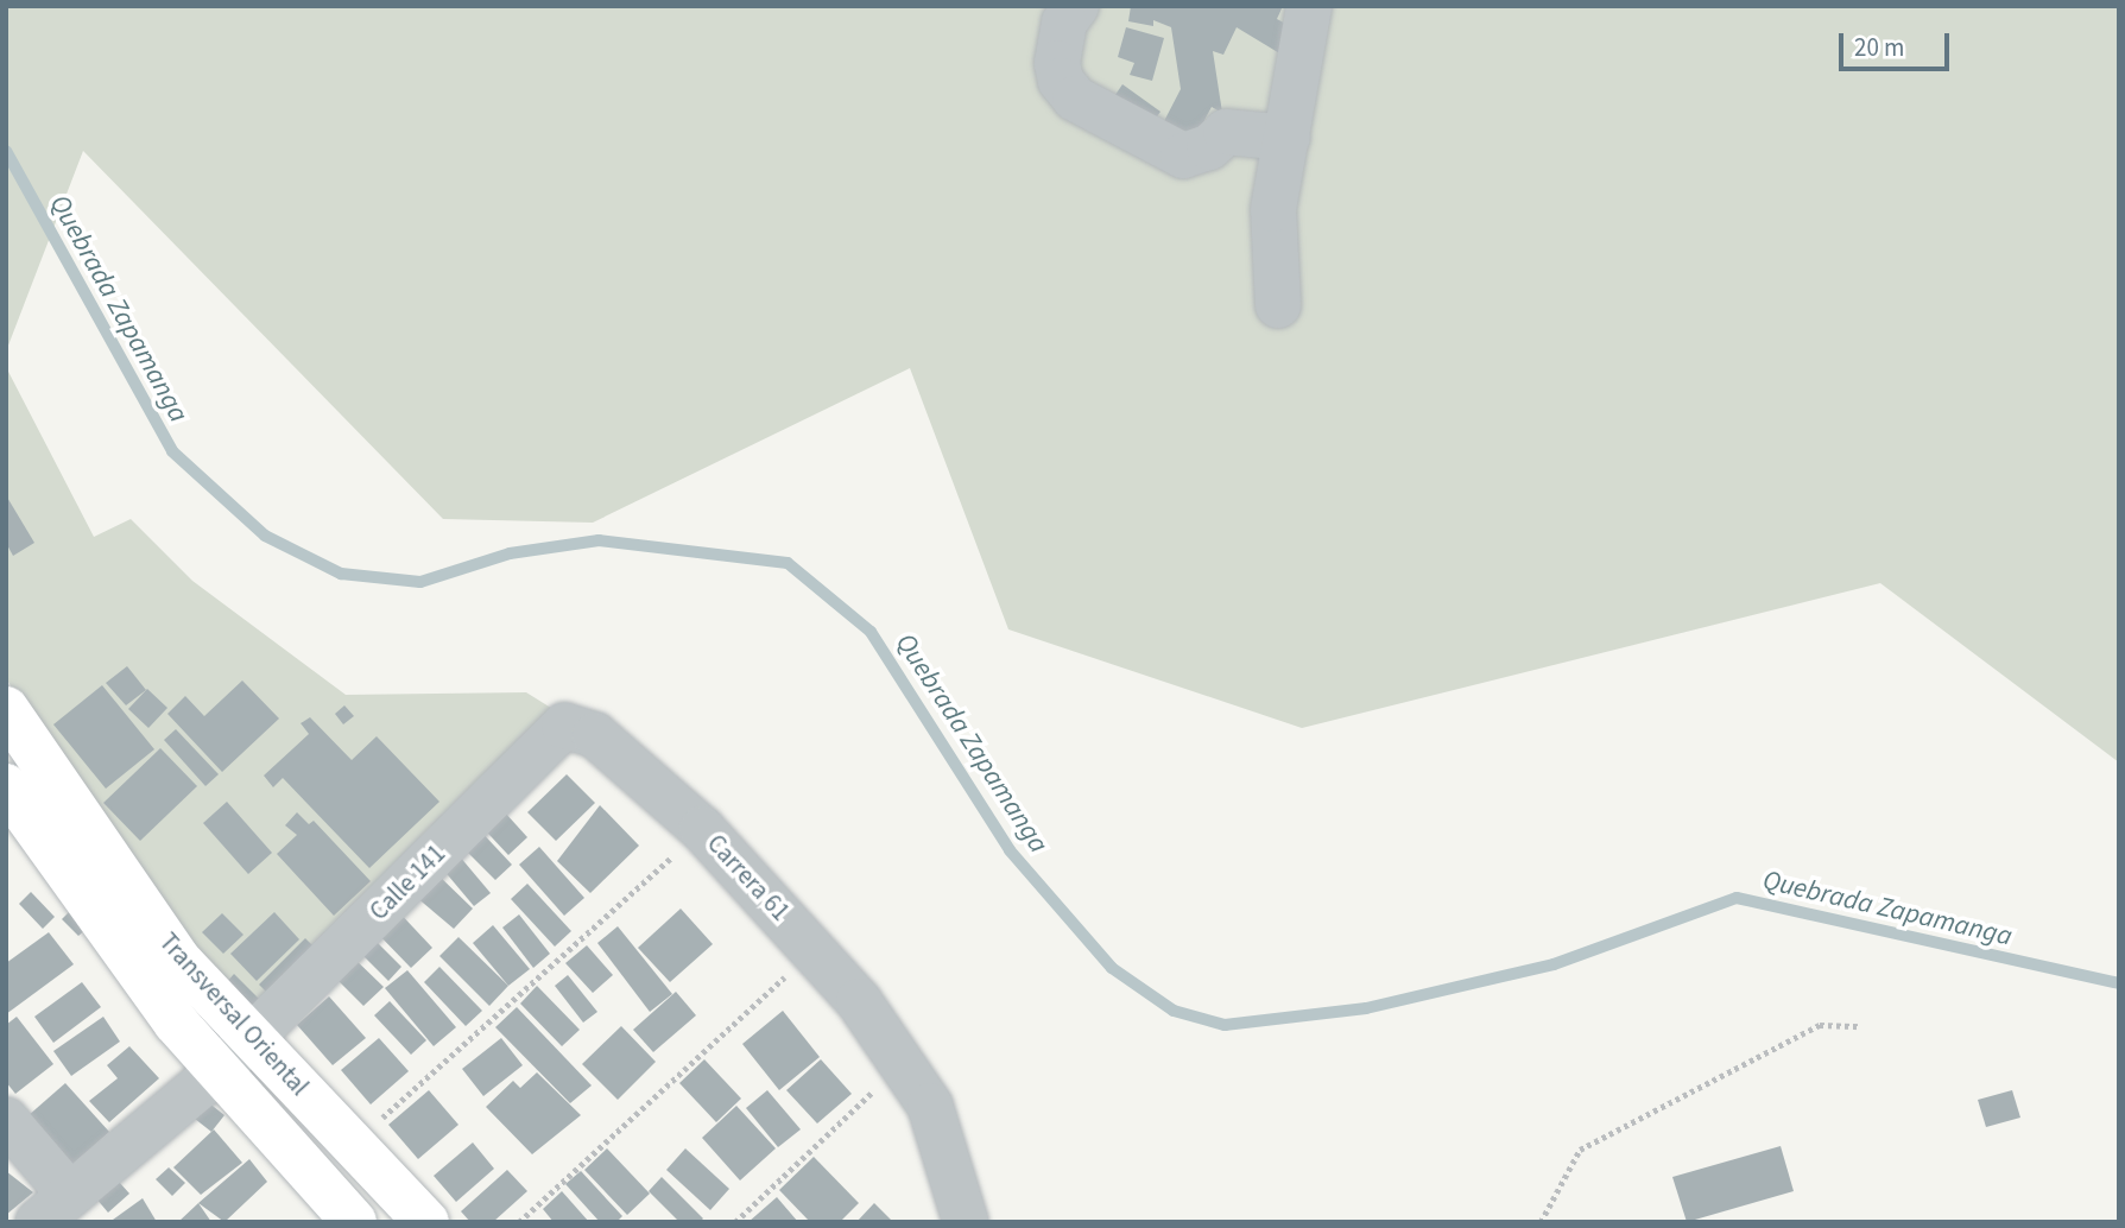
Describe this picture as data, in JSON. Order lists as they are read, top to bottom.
{
  "streets": {
    "main road": ["Transversal Oriental"],
    "street": ["Carrera 61", "Calle 141"]
  },
  "crossings": [
    ["Carrera 61", "Calle 141"],
    ["Calle 141", "Transversal Oriental"]
  ],
  "water": ["Quebrada Zapamanga"],
  "scale_bar": "20 m"
}
